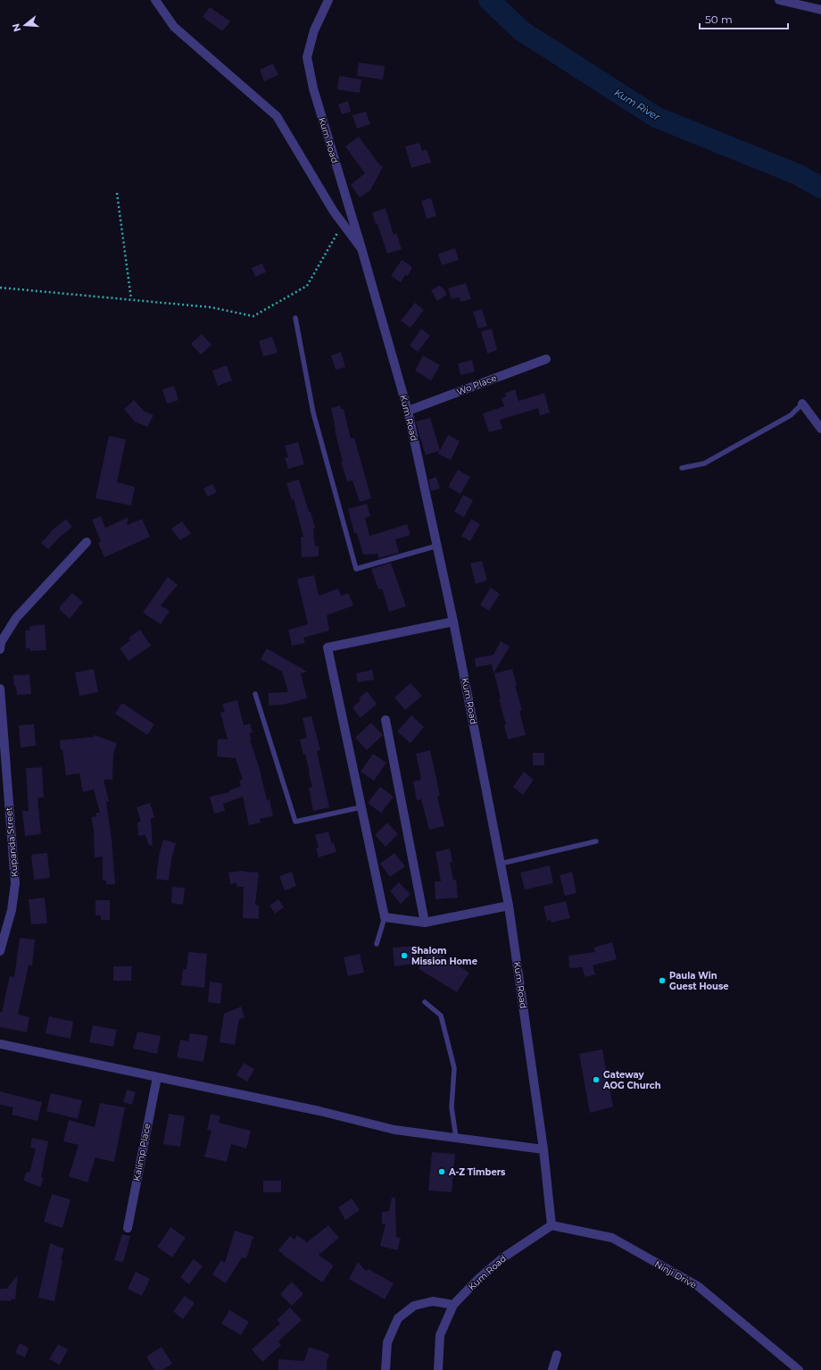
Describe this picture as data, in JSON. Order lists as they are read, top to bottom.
{
  "streets": {
    "street": [
      "Kum Road",
      "Wo Place",
      "Kupanda Street",
      "Kalimp Place",
      "Ninji Drive"
    ]
  },
  "crossings": [
    ["Kum Road", "Wo Place"],
    ["Kum Road", "Ninji Drive"]
  ],
  "water": ["Kum River"],
  "places": [
    "Shalom Mission Home",
    "Paula Win Guest House",
    "Gateway AOG Church",
    "A-Z Timbers"
  ],
  "scale_bar": "50 m",
  "north": "left"
}
